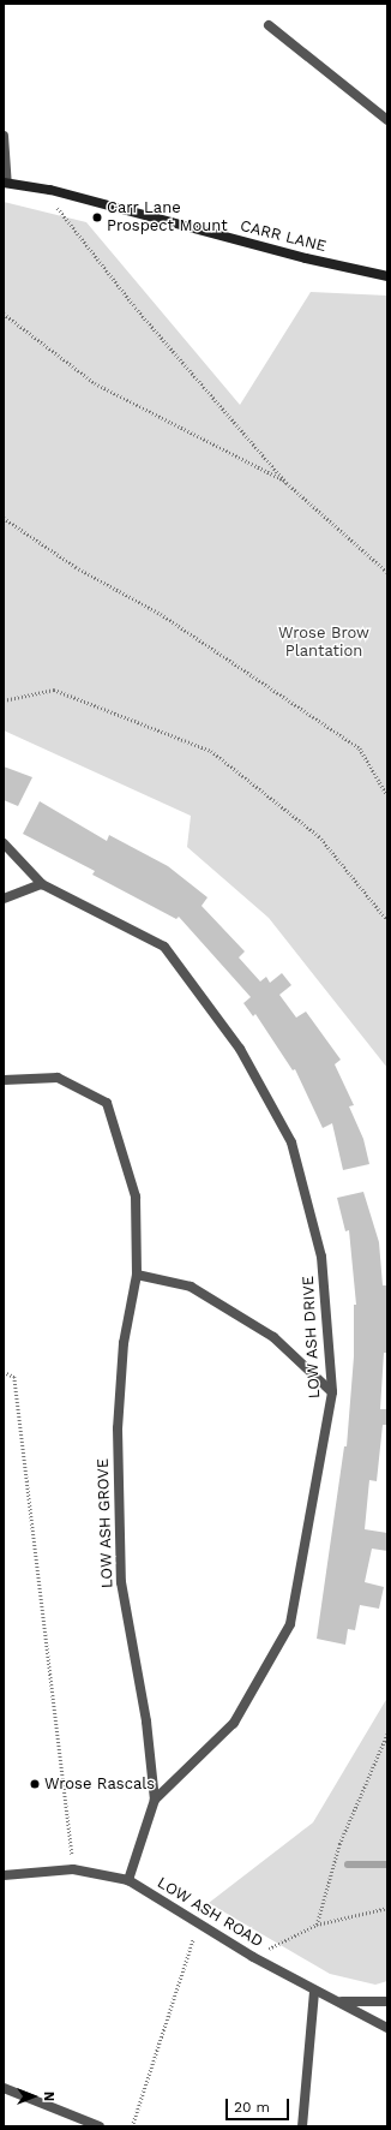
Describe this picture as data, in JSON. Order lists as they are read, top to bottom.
{
  "streets": {
    "street": [
      "CARR LANE",
      "LOW ASH DRIVE",
      "LOW ASH GROVE",
      "LOW ASH ROAD"
    ]
  },
  "crossings": [
    ["LOW ASH DRIVE", "LOW ASH GROVE"],
    ["LOW ASH DRIVE", "LOW ASH ROAD"]
  ],
  "parks": ["Wrose Brow Plantation"],
  "places": ["Carr Lane Prospect Mount", "Wrose Rascals"],
  "scale_bar": "20 m",
  "north": "right"
}
